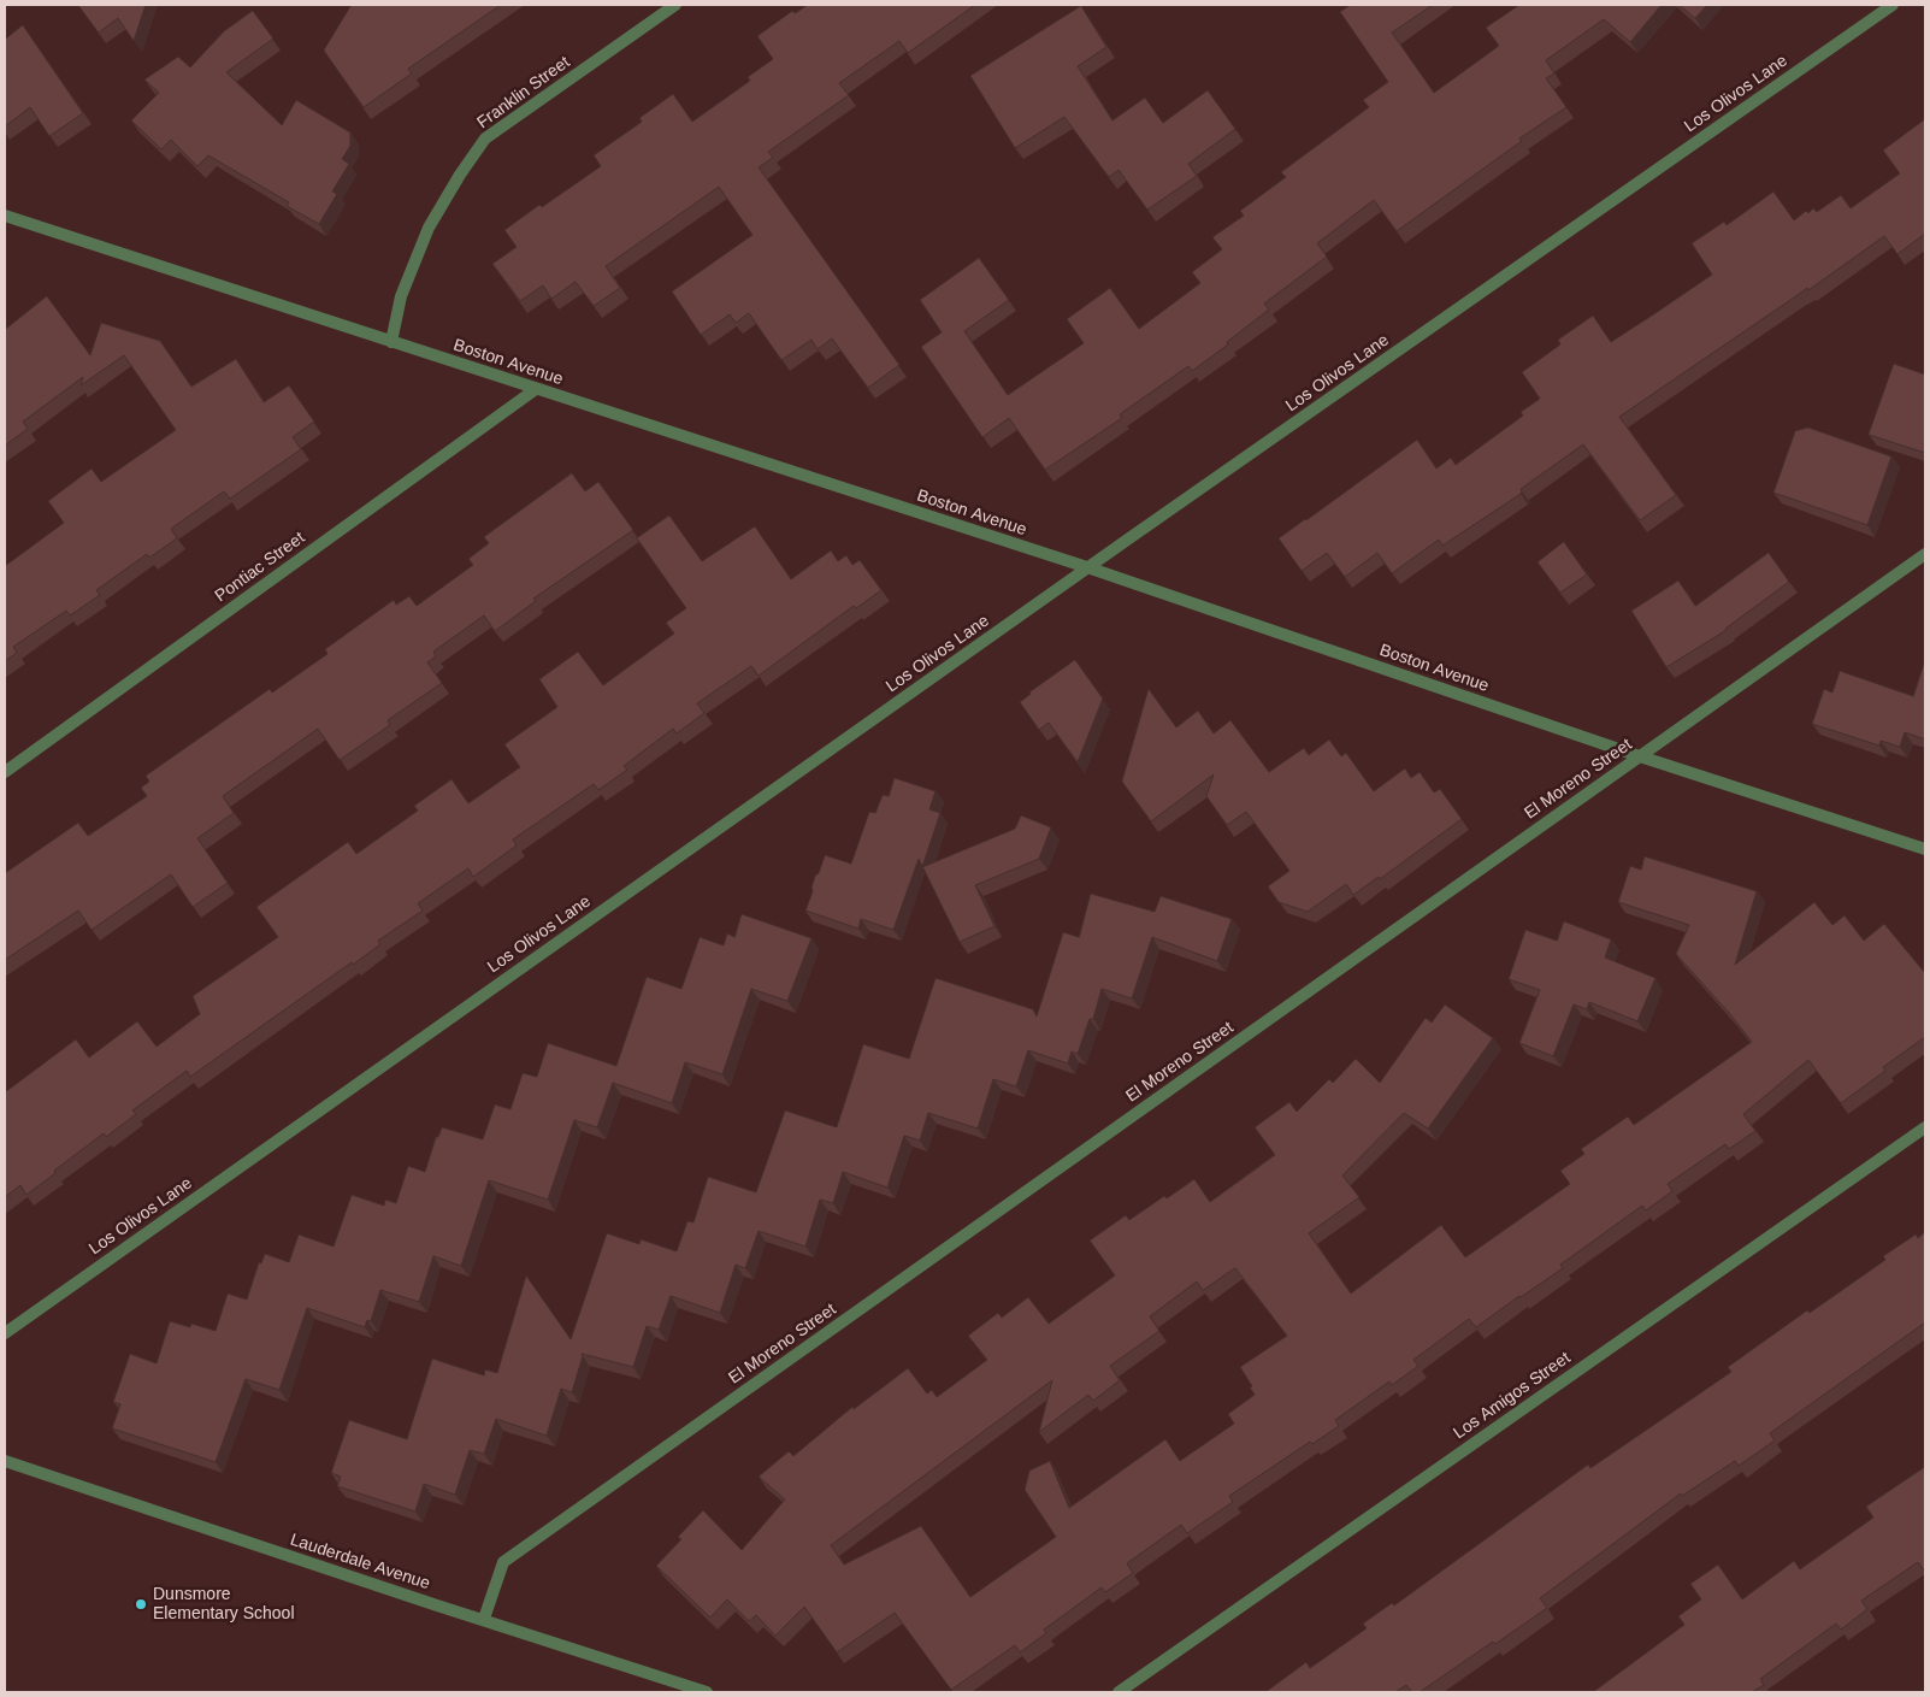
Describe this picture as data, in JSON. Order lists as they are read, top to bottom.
{
  "streets": {
    "street": [
      "Franklin Street",
      "Los Olivos Lane",
      "Boston Avenue",
      "Pontiac Street",
      "El Moreno Street",
      "Los Amigos Street",
      "Lauderdale Avenue"
    ]
  },
  "crossings": [
    ["Franklin Street", "Boston Avenue"],
    ["Los Olivos Lane", "Boston Avenue"],
    ["Boston Avenue", "Pontiac Street"],
    ["Boston Avenue", "El Moreno Street"],
    ["El Moreno Street", "Lauderdale Avenue"]
  ],
  "places": ["Dunsmore Elementary School"]
}
